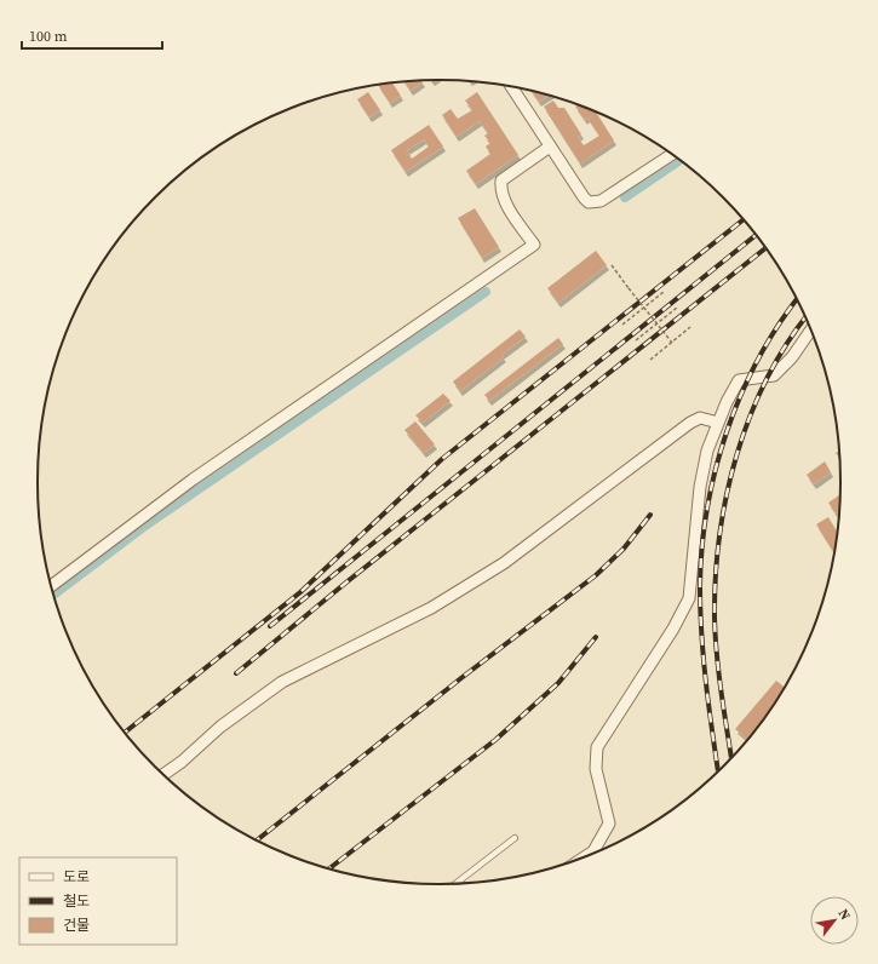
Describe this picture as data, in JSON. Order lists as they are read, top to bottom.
{
  "legend": ["도로", "철도", "건물"],
  "scale_bar": "100 m",
  "north": "top right"
}
